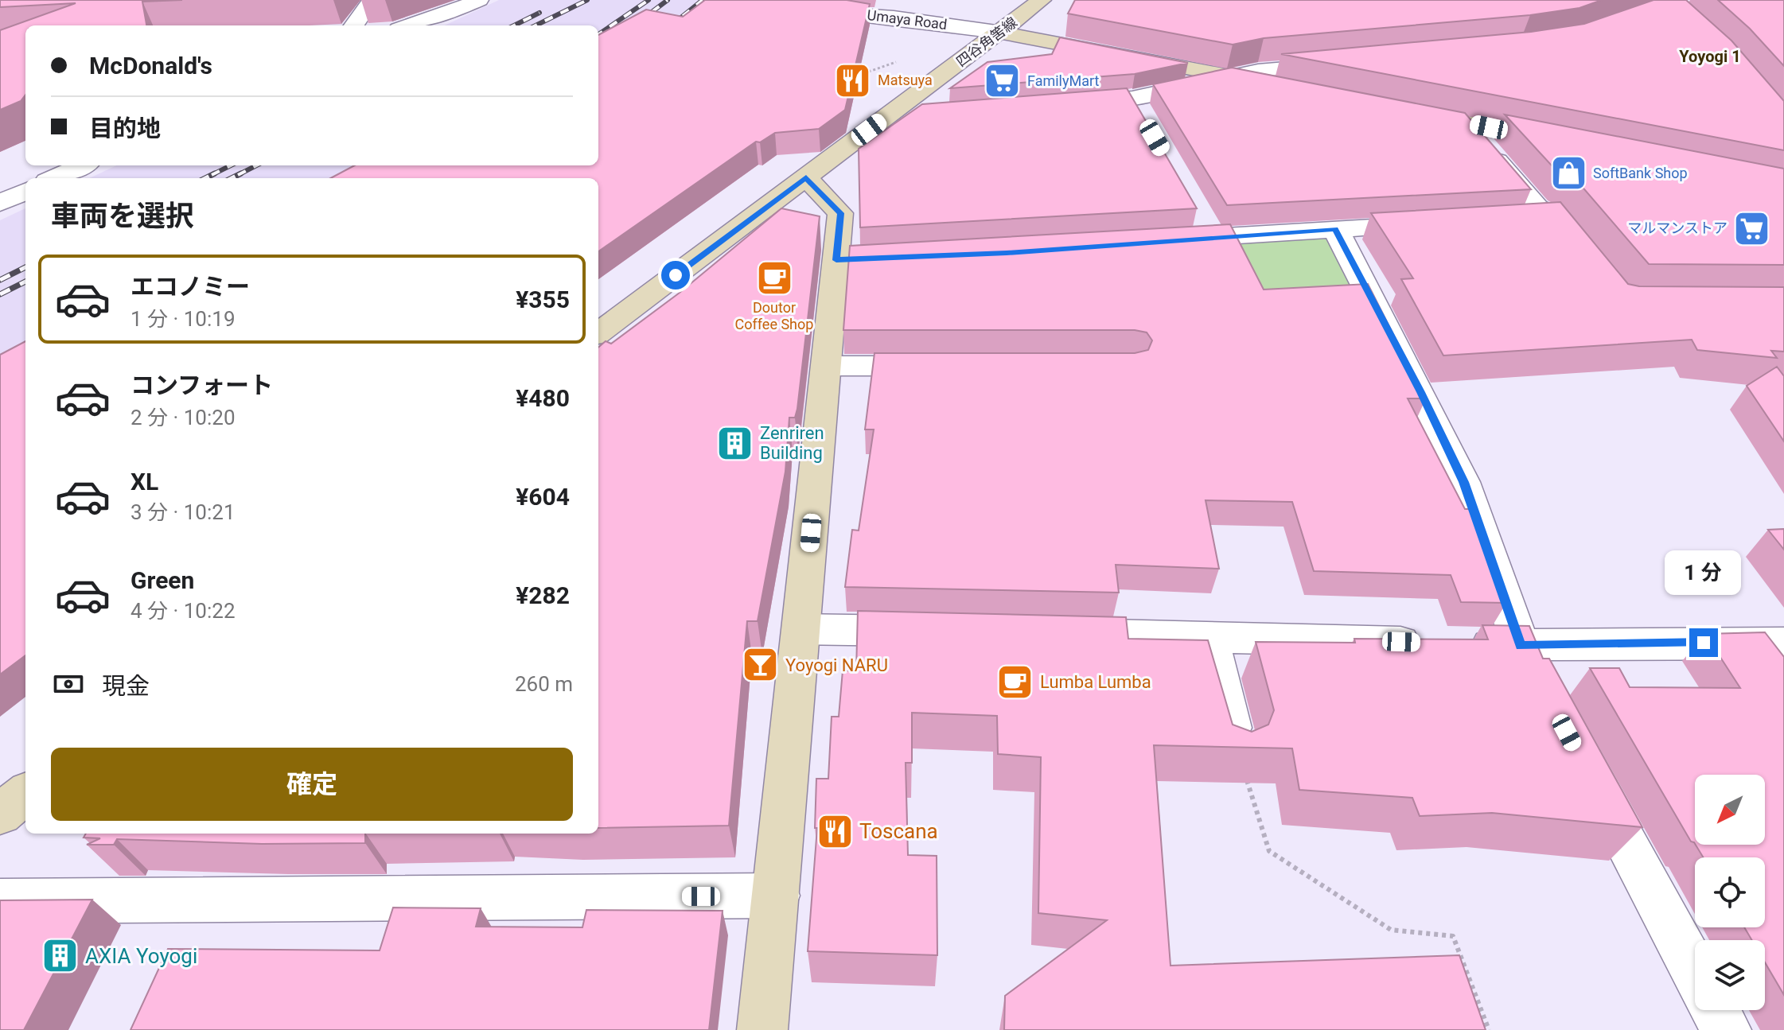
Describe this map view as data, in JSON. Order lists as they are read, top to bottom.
{
  "streets": {
    "street": ["Umaya Road", "四谷角筈線"]
  },
  "crossings": [
    ["Umaya Road", "四谷角筈線"]
  ],
  "districts": ["Yoyogi 1"],
  "places": {
    "restaurant": ["Matsuya", "Toscana"],
    "supermarket": ["FamilyMart", "マルマンストア"],
    "shop": ["SoftBank Shop"],
    "cafe": ["Doutor Coffee Shop", "Lumba Lumba"],
    "building": ["Zenriren Building", "AXIA Yoyogi"],
    "bar": ["Yoyogi NARU"]
  },
  "north": "bottom left",
  "page": {
    "banner": ["McDonald's", "目的地"],
    "heading": "車両を選択",
    "list": [
      {
        "name": "エコノミー",
        "note": "1 分 · 10:19",
        "value": "¥355"
      },
      {
        "name": "コンフォート",
        "note": "2 分 · 10:20",
        "value": "¥480"
      },
      {
        "name": "XL",
        "note": "3 分 · 10:21",
        "value": "¥604"
      },
      {
        "name": "Green",
        "note": "4 分 · 10:22",
        "value": "¥282"
      }
    ],
    "bubble": "1 分",
    "pay": ["現金", "260 m"],
    "buttons": "確定"
  }
}
